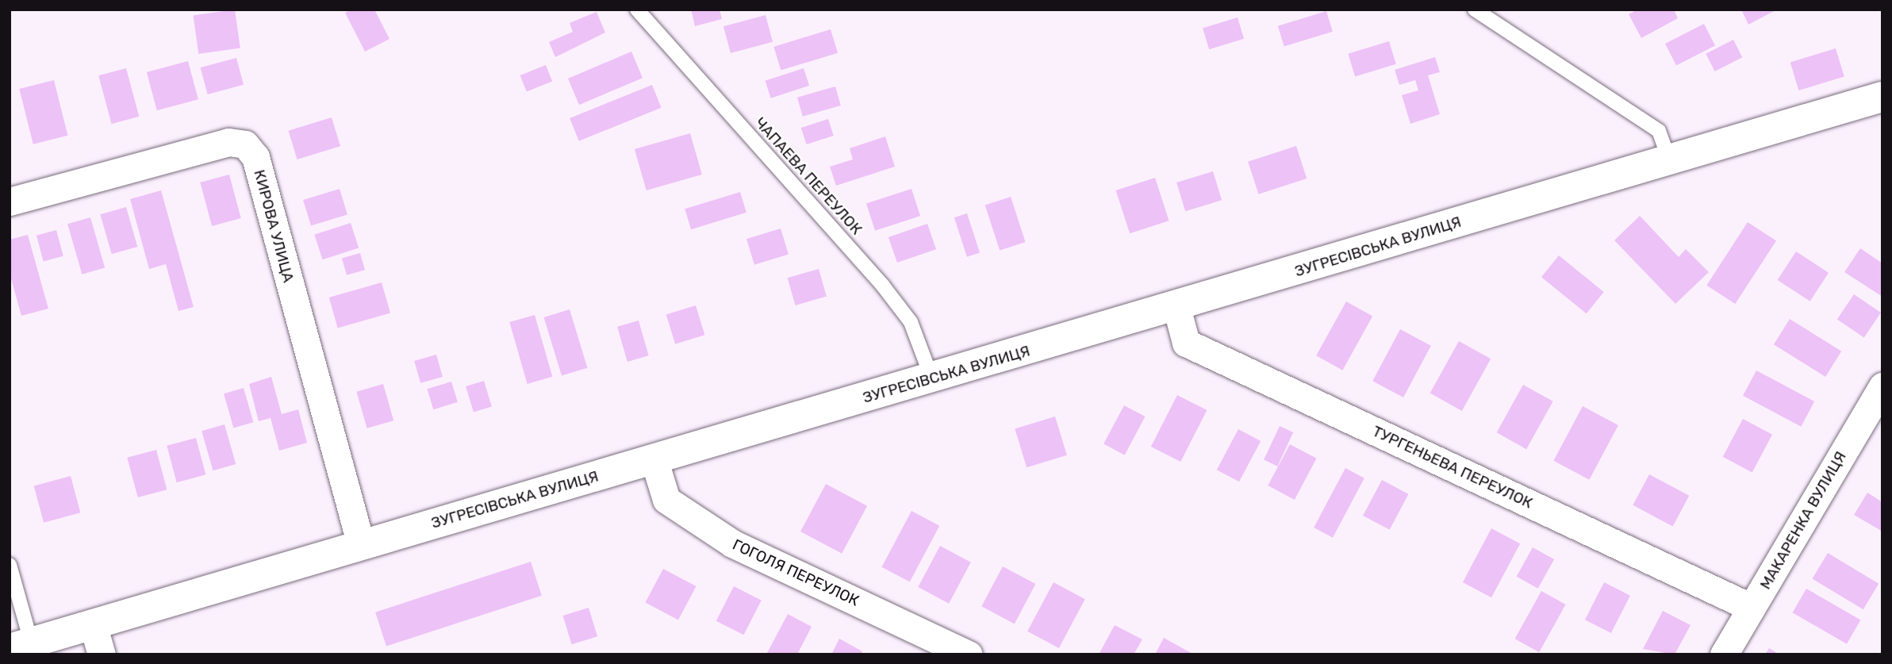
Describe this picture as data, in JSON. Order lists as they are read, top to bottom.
{
  "streets": {
    "street": [
      "КИРОВА УЛИЦА",
      "ЗУГРЕСІВСЬКА ВУЛИЦЯ",
      "ТУРГЕНЬЕВА ПЕРЕУЛОК",
      "МАКАРЕНКА ВУЛИЦЯ",
      "ГОГОЛЯ ПЕРЕУЛОК"
    ],
    "lane": ["ЧАПАЕВА ПЕРЕУЛОК"]
  },
  "crossings": [
    ["ЧАПАЕВА ПЕРЕУЛОК", "ЗУГРЕСІВСЬКА ВУЛИЦЯ"],
    ["КИРОВА УЛИЦА", "ЗУГРЕСІВСЬКА ВУЛИЦЯ"],
    ["ЗУГРЕСІВСЬКА ВУЛИЦЯ", "ТУРГЕНЬЕВА ПЕРЕУЛОК"],
    ["ЗУГРЕСІВСЬКА ВУЛИЦЯ", "ГОГОЛЯ ПЕРЕУЛОК"],
    ["ТУРГЕНЬЕВА ПЕРЕУЛОК", "МАКАРЕНКА ВУЛИЦЯ"]
  ]
}
